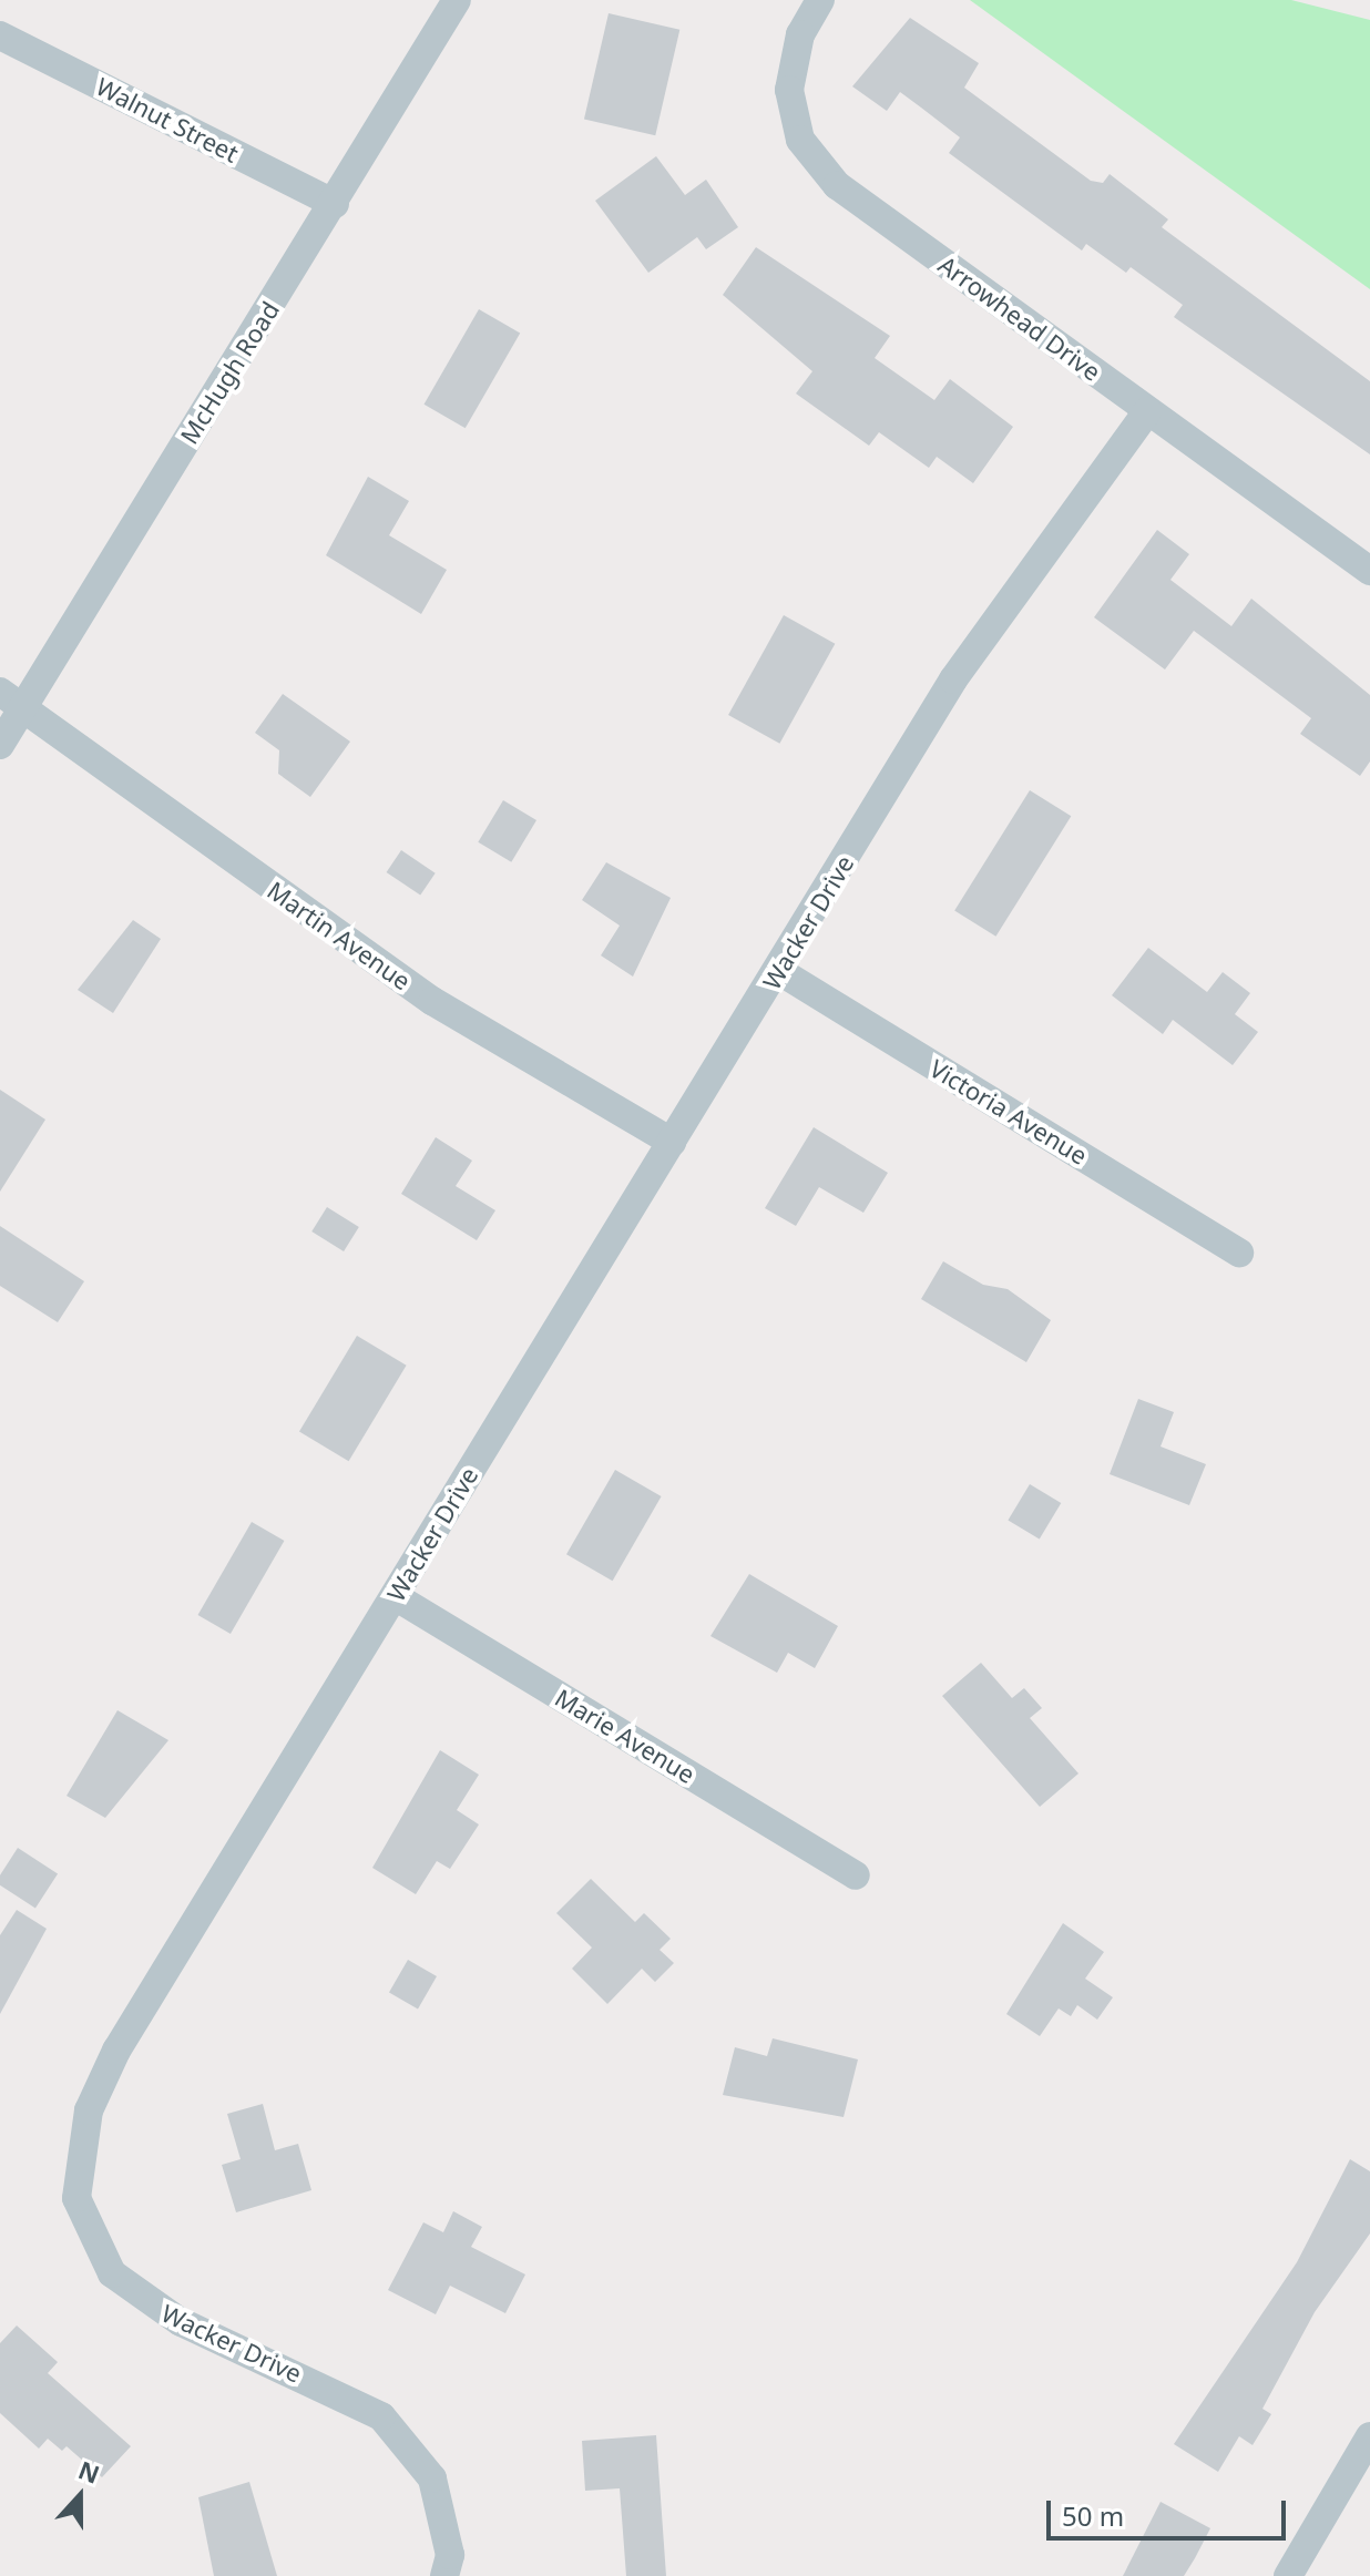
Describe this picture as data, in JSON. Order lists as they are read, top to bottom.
{
  "streets": {
    "street": [
      "Walnut Street",
      "Arrowhead Drive",
      "McHugh Road",
      "Wacker Drive",
      "Martin Avenue",
      "Victoria Avenue",
      "Marie Avenue"
    ]
  },
  "crossings": [
    ["Walnut Street", "McHugh Road"],
    ["Arrowhead Drive", "Wacker Drive"],
    ["McHugh Road", "Martin Avenue"],
    ["Wacker Drive", "Martin Avenue"],
    ["Wacker Drive", "Victoria Avenue"],
    ["Wacker Drive", "Marie Avenue"]
  ],
  "scale_bar": "50 m",
  "north": "top"
}
